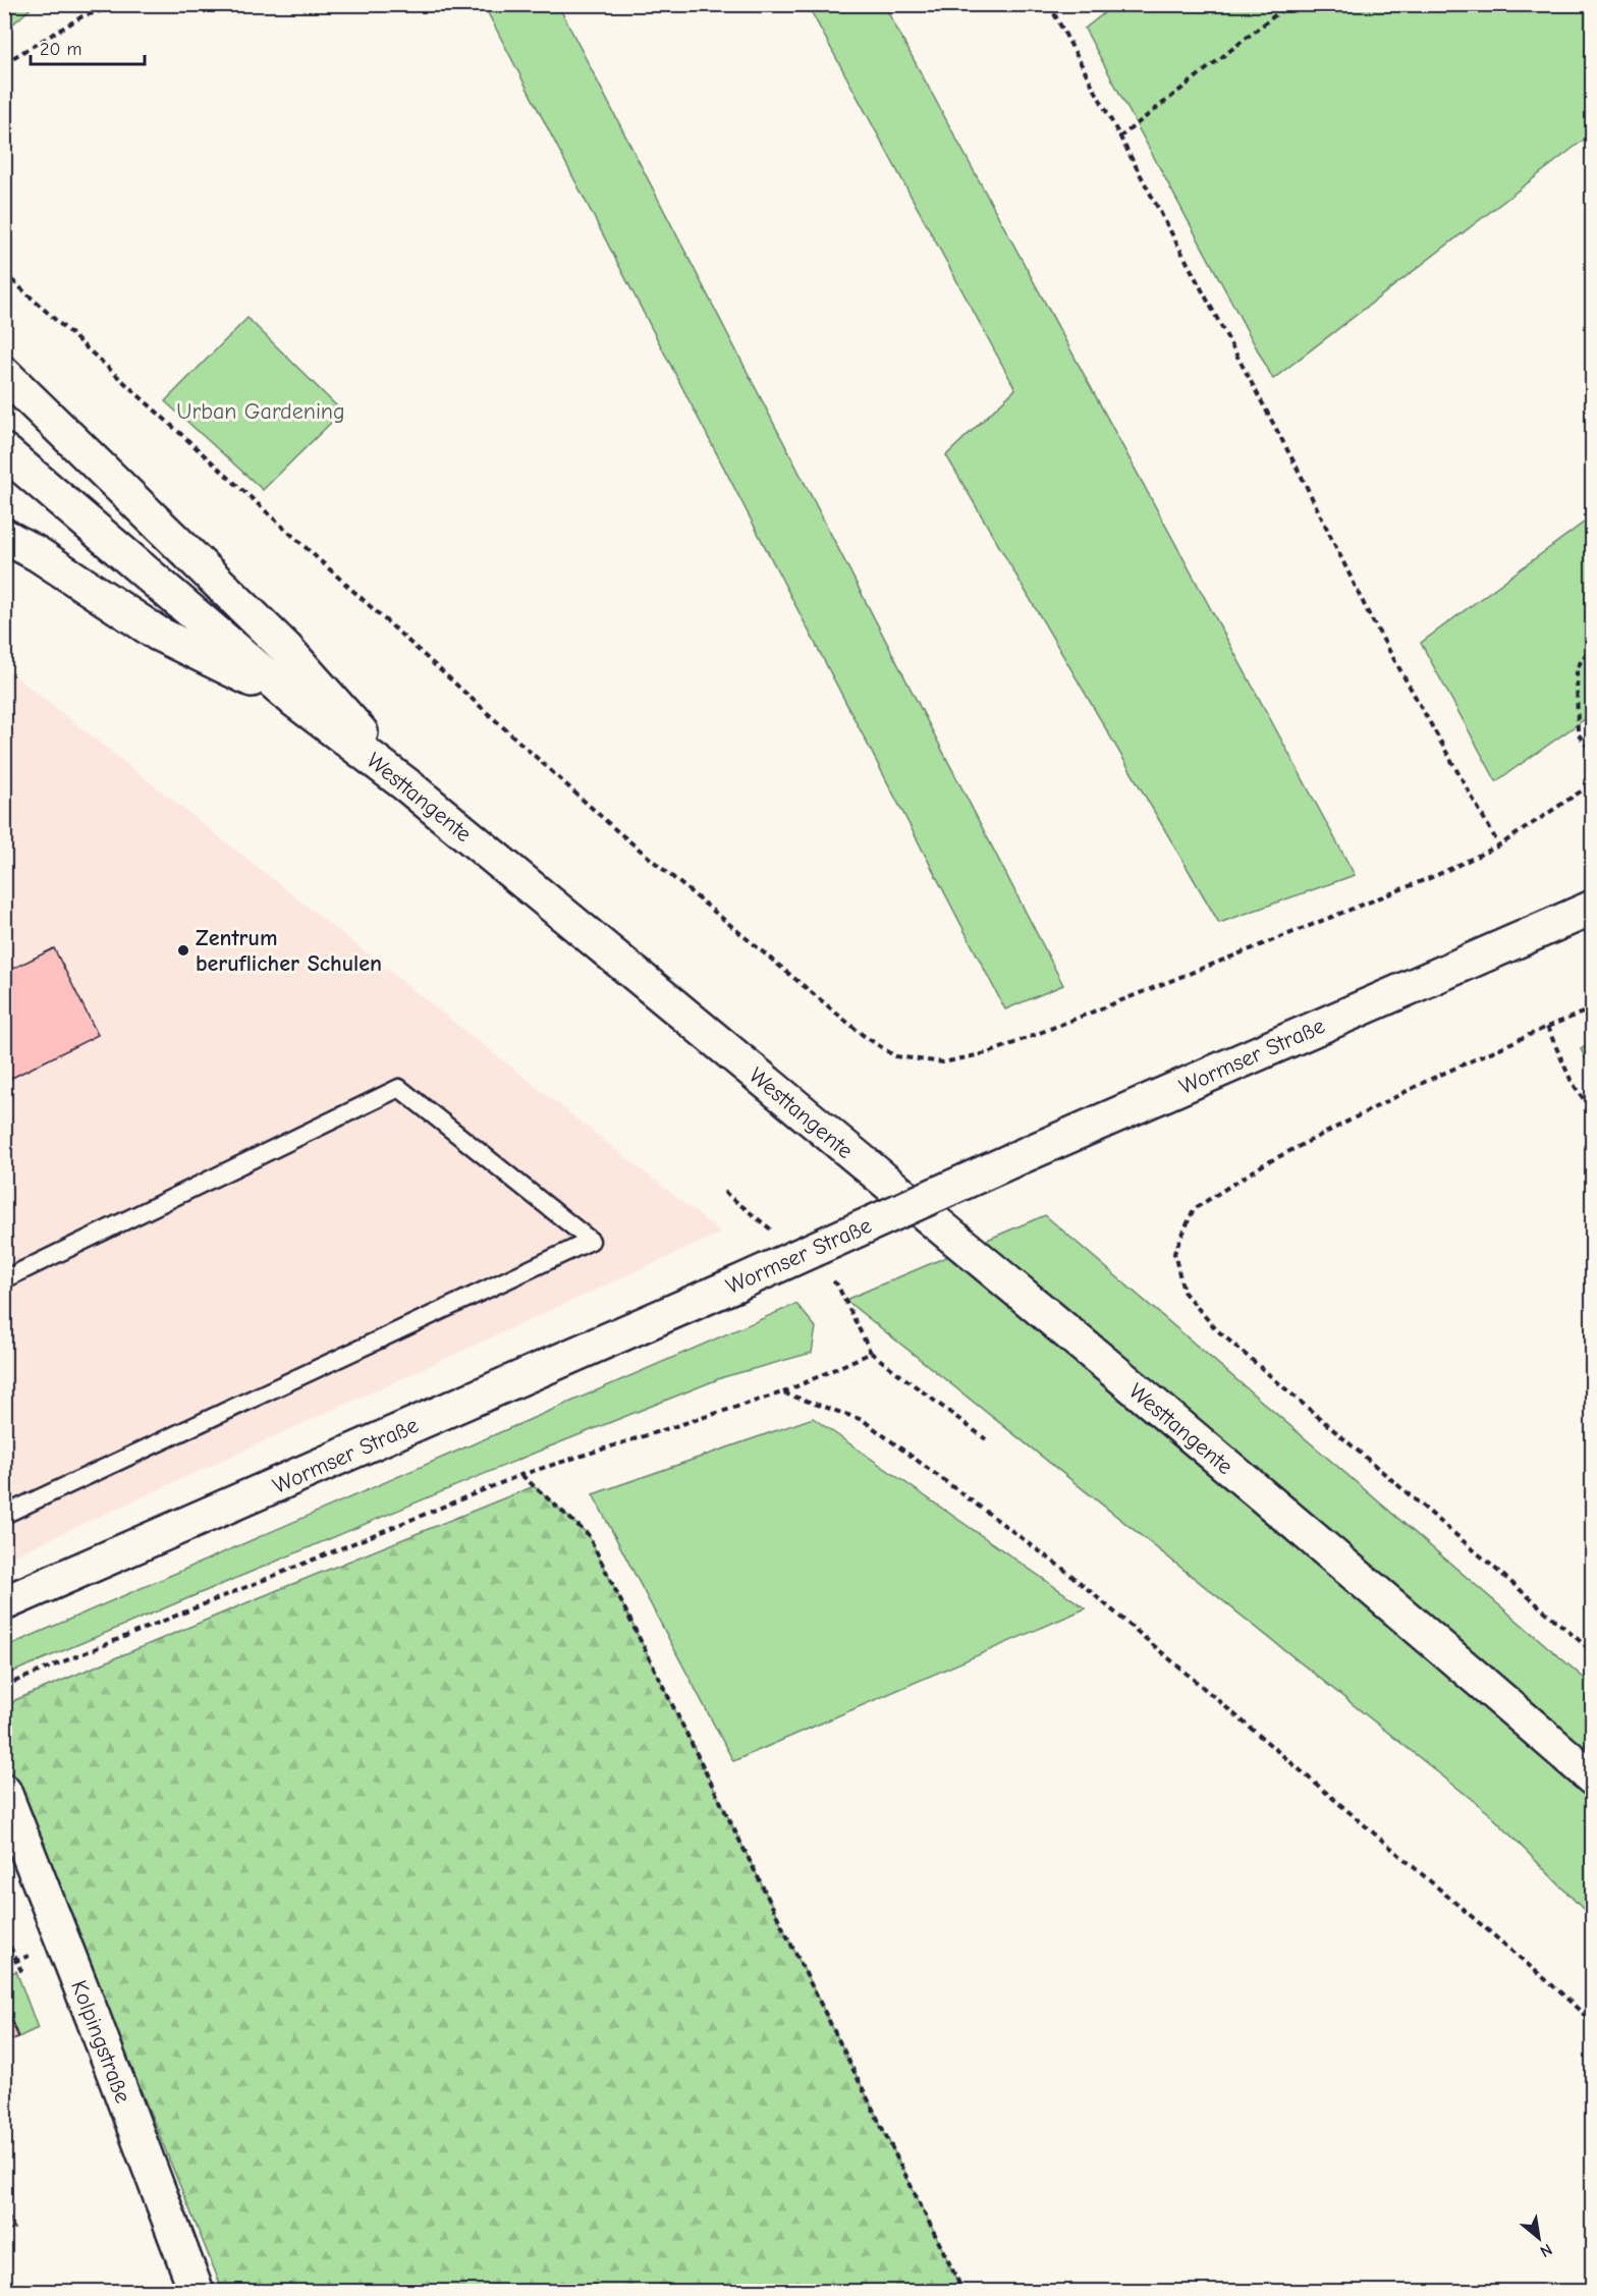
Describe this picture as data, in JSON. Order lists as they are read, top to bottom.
{
  "streets": {
    "main road": ["Westtangente", "Wormser Straße", "Kolpingstraße"]
  },
  "parks": ["Urban Gardening"],
  "places": ["Zentrum beruflicher Schulen"],
  "scale_bar": "20 m",
  "north": "bottom right"
}
